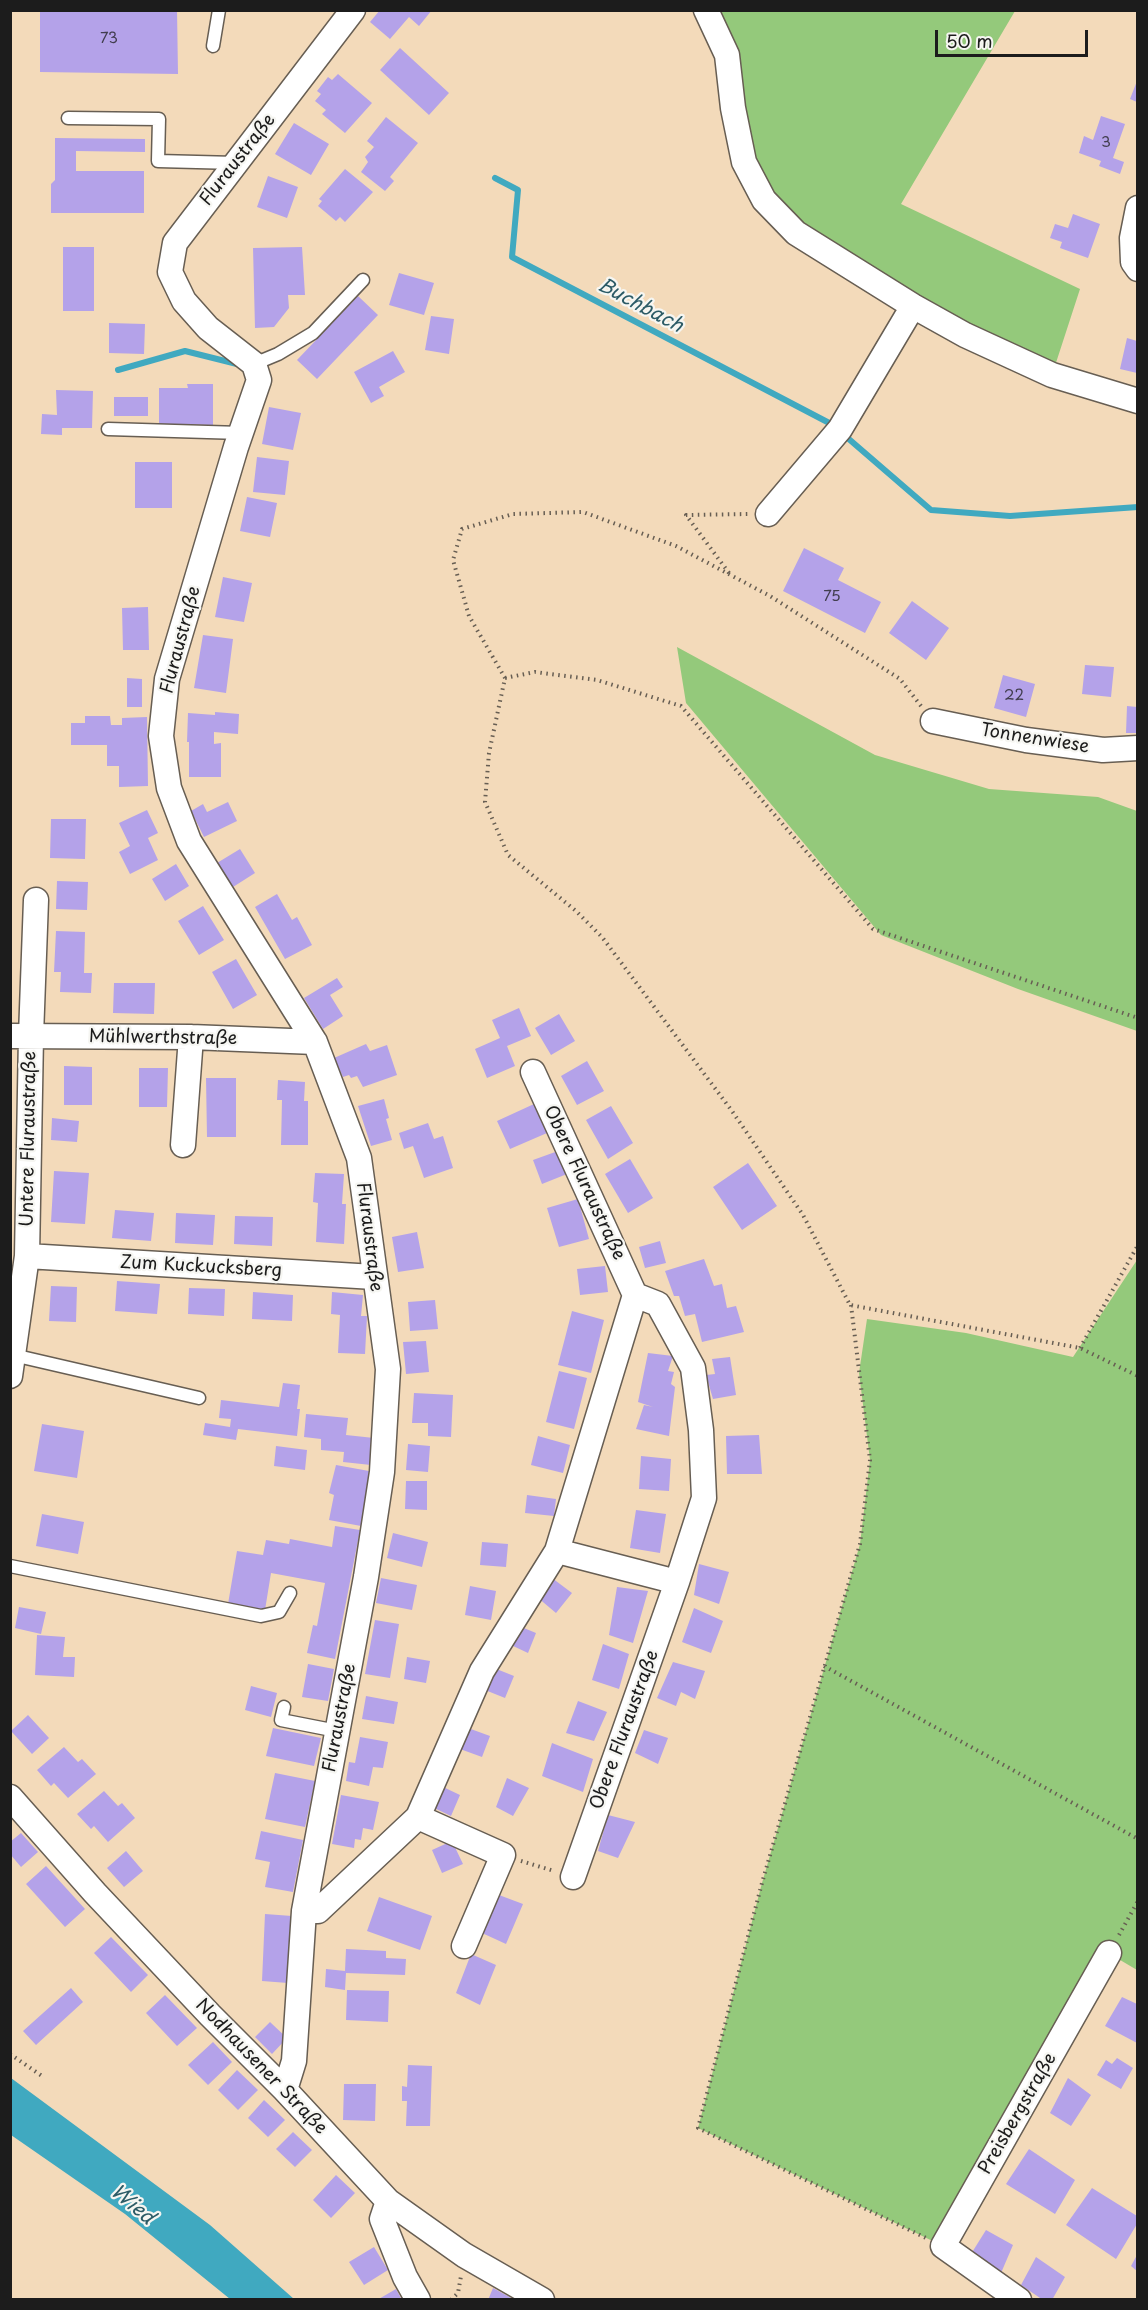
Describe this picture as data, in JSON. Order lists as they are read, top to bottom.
{
  "streets": {
    "street": [
      "Fluraustraße",
      "Tonnenwiese",
      "Mühlwerthstraße",
      "Untere Fluraustraße",
      "Obere Fluraustraße",
      "Zum Kuckucksberg",
      "Nodhausener Straße",
      "Preisbergstraße"
    ]
  },
  "crossings": [
    ["Fluraustraße", "Mühlwerthstraße"],
    ["Fluraustraße", "Zum Kuckucksberg"],
    ["Fluraustraße", "Nodhausener Straße"],
    ["Mühlwerthstraße", "Untere Fluraustraße"],
    ["Untere Fluraustraße", "Zum Kuckucksberg"]
  ],
  "water": ["Buchbach", "Wied"],
  "house_numbers": [
    "73",
    "3",
    "75",
    "22"
  ],
  "scale_bar": "50 m"
}
